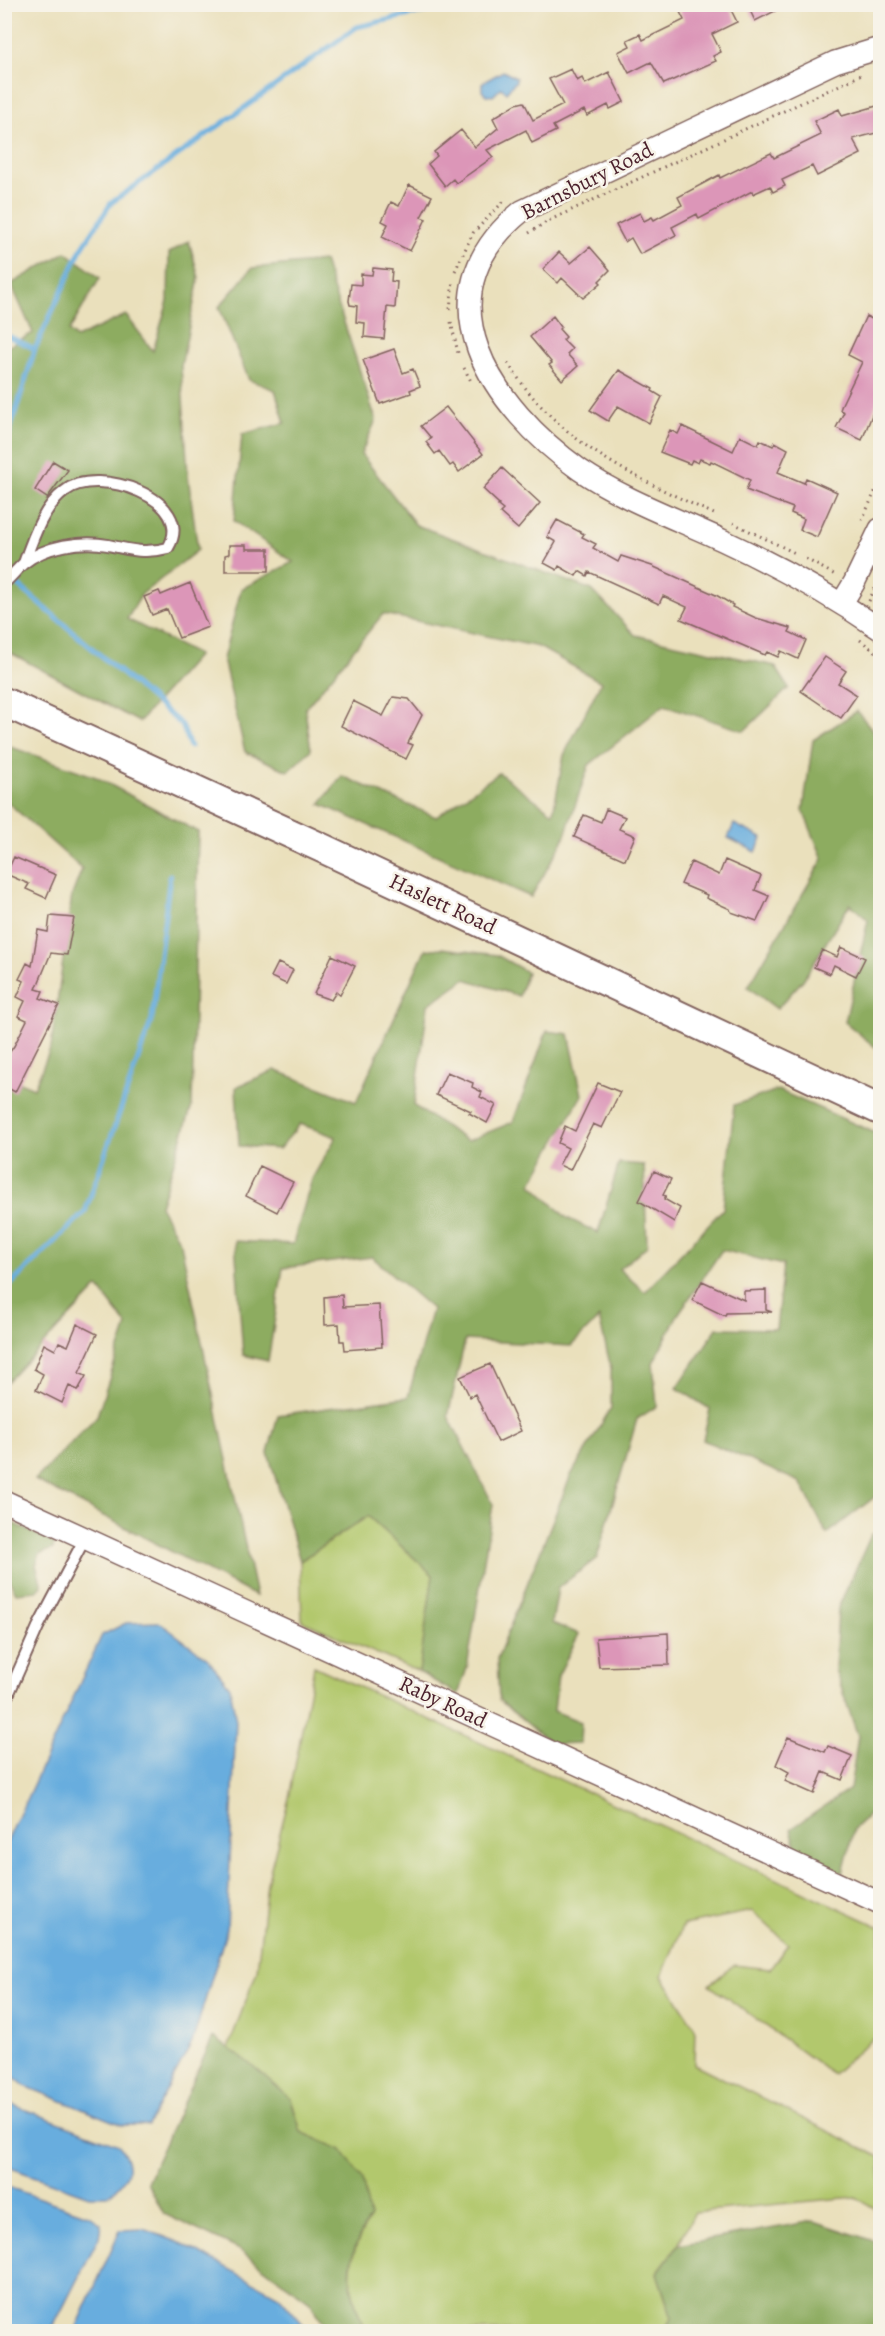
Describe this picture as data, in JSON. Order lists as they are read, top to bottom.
{
  "streets": {
    "main road": ["Haslett Road"],
    "street": ["Barnsbury Road", "Raby Road"]
  }
}
